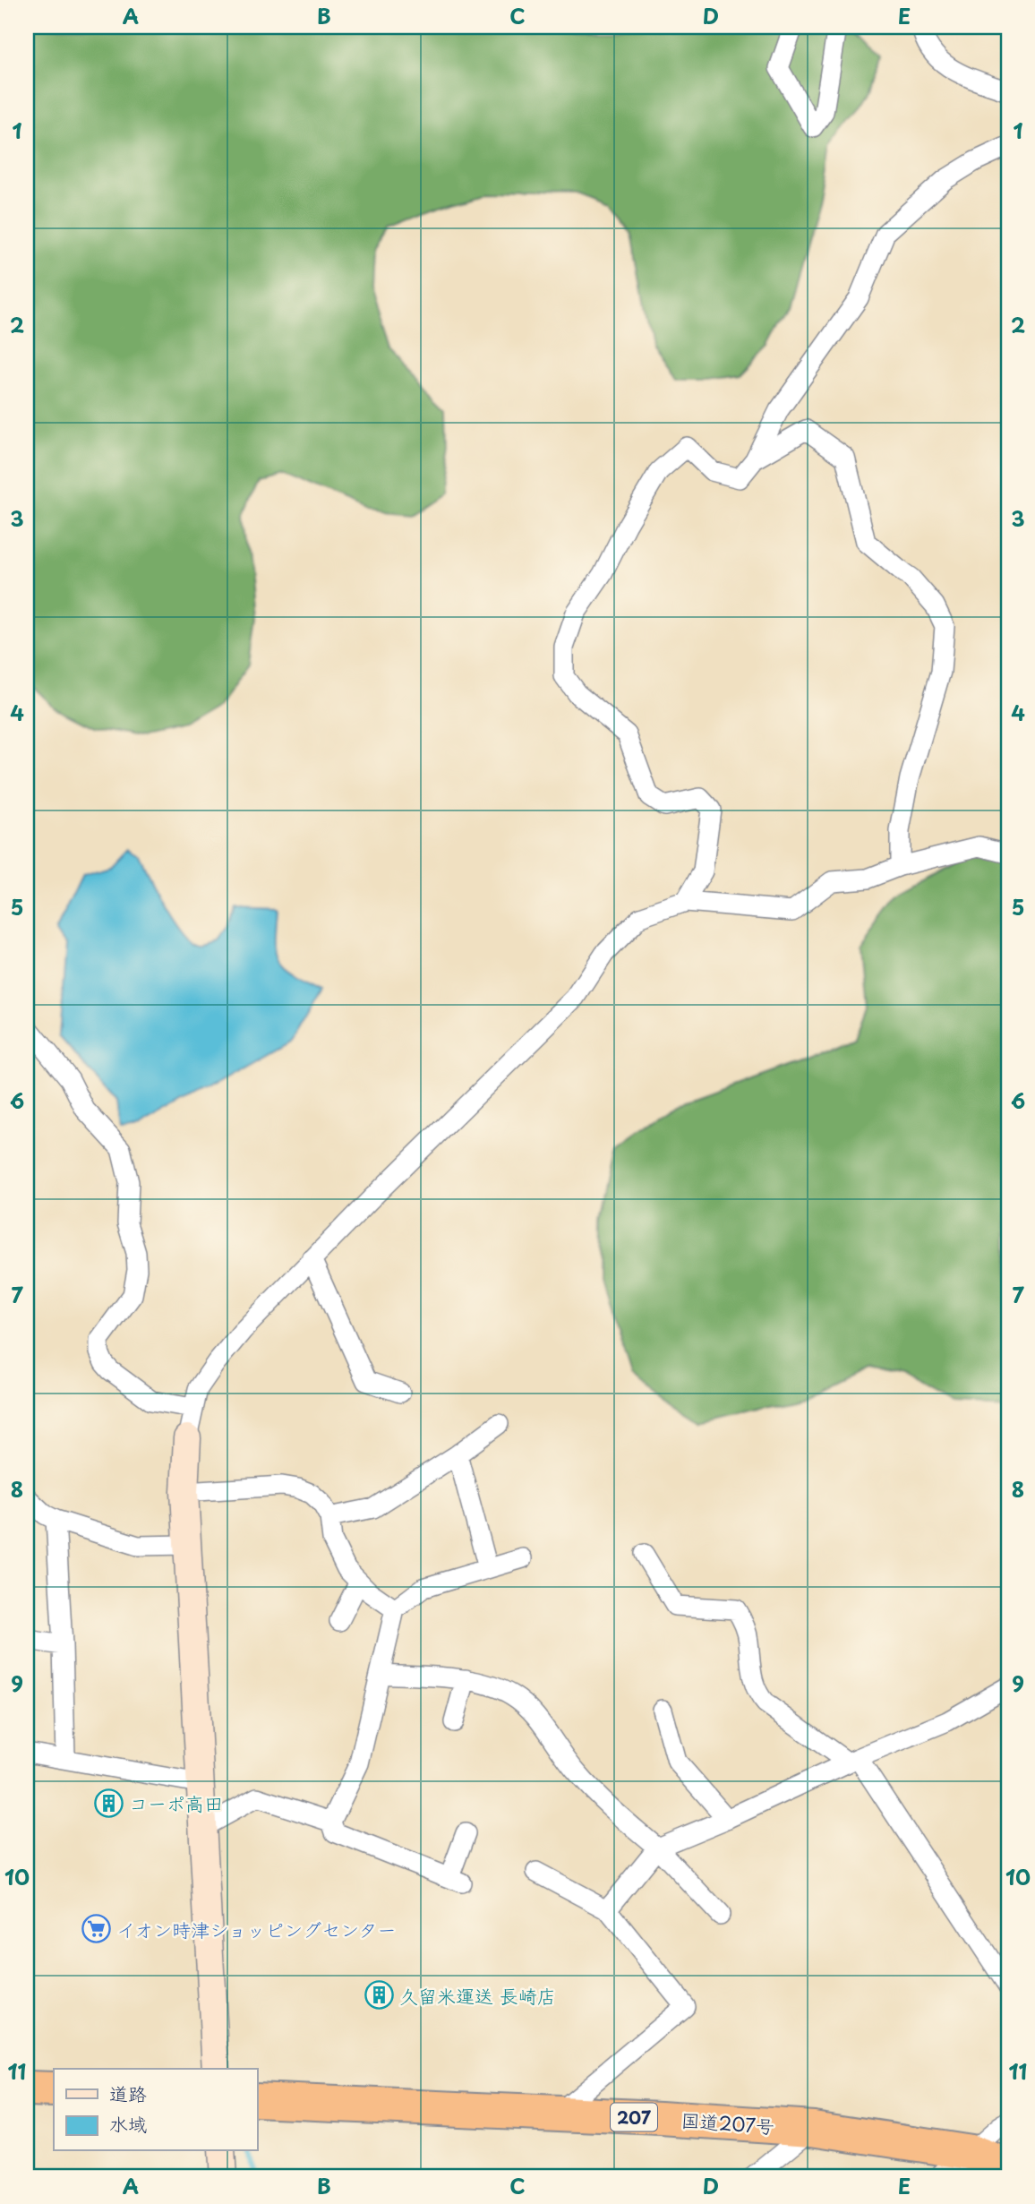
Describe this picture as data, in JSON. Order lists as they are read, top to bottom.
{
  "streets": {
    "highway": ["207", "国道207号"]
  },
  "places": {
    "building": ["コーポ高田", "久留米運送 長崎店"],
    "supermarket": ["イオン時津ショッピングセンター"]
  },
  "legend": ["道路", "水域"],
  "grid": {
    "columns": [
      "A",
      "B",
      "C",
      "D",
      "E"
    ],
    "rows": [
      "1",
      "2",
      "3",
      "4",
      "5",
      "6",
      "7",
      "8",
      "9",
      "10",
      "11"
    ]
  }
}
